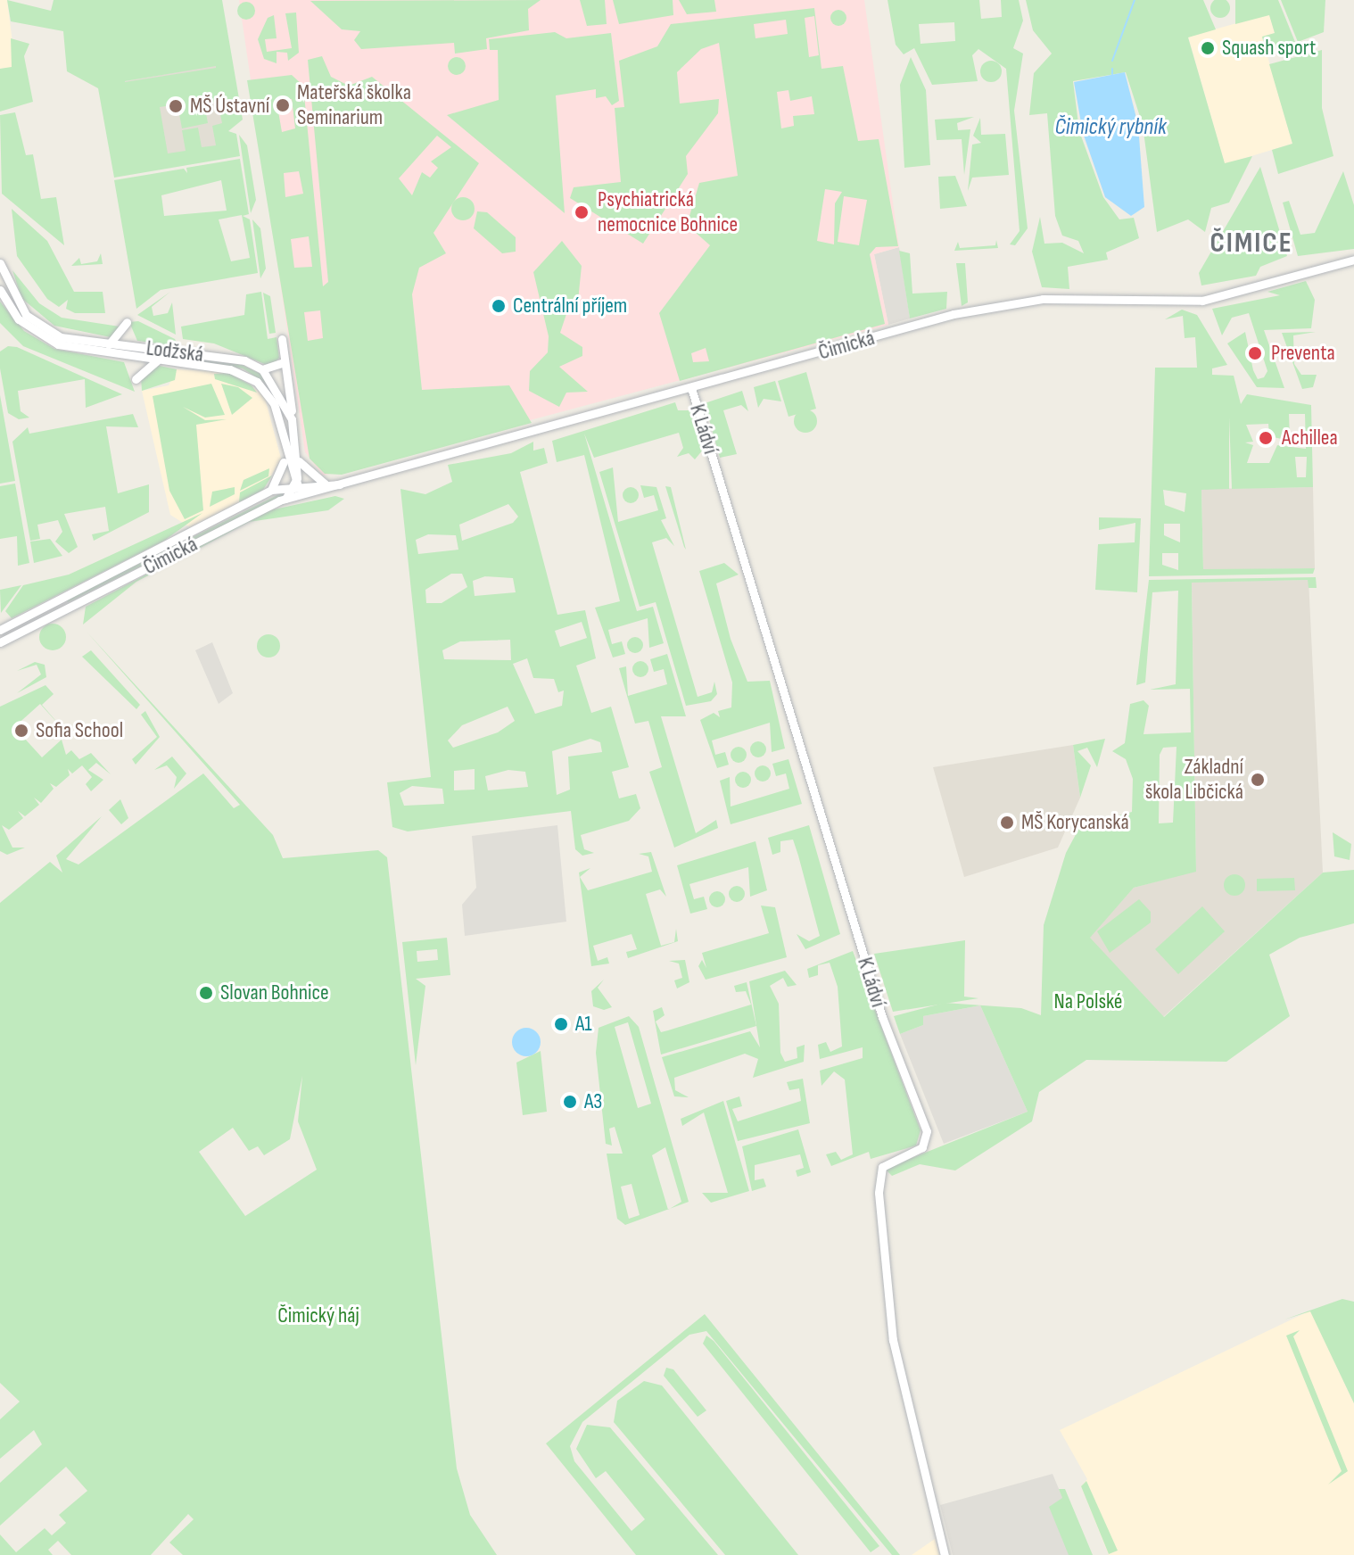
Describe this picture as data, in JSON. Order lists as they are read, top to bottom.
{
  "streets": {
    "street": ["Čimická", "Lodžská", "K Ládví"]
  },
  "crossings": [
    ["Čimická", "K Ládví"]
  ],
  "districts": ["ČIMICE"],
  "water": ["Čimický rybník"],
  "parks": ["Na Polské", "Čimický háj"],
  "places": [
    "Squash sport",
    "Mateřská školka Seminarium",
    "MŠ Ústavní",
    "Psychiatrická nemocnice Bohnice",
    "Centrální příjem",
    "Preventa",
    "Achillea",
    "Sofia School",
    "Základní škola Libčická",
    "MŠ Korycanská",
    "Slovan Bohnice",
    "A1",
    "A3"
  ]
}
